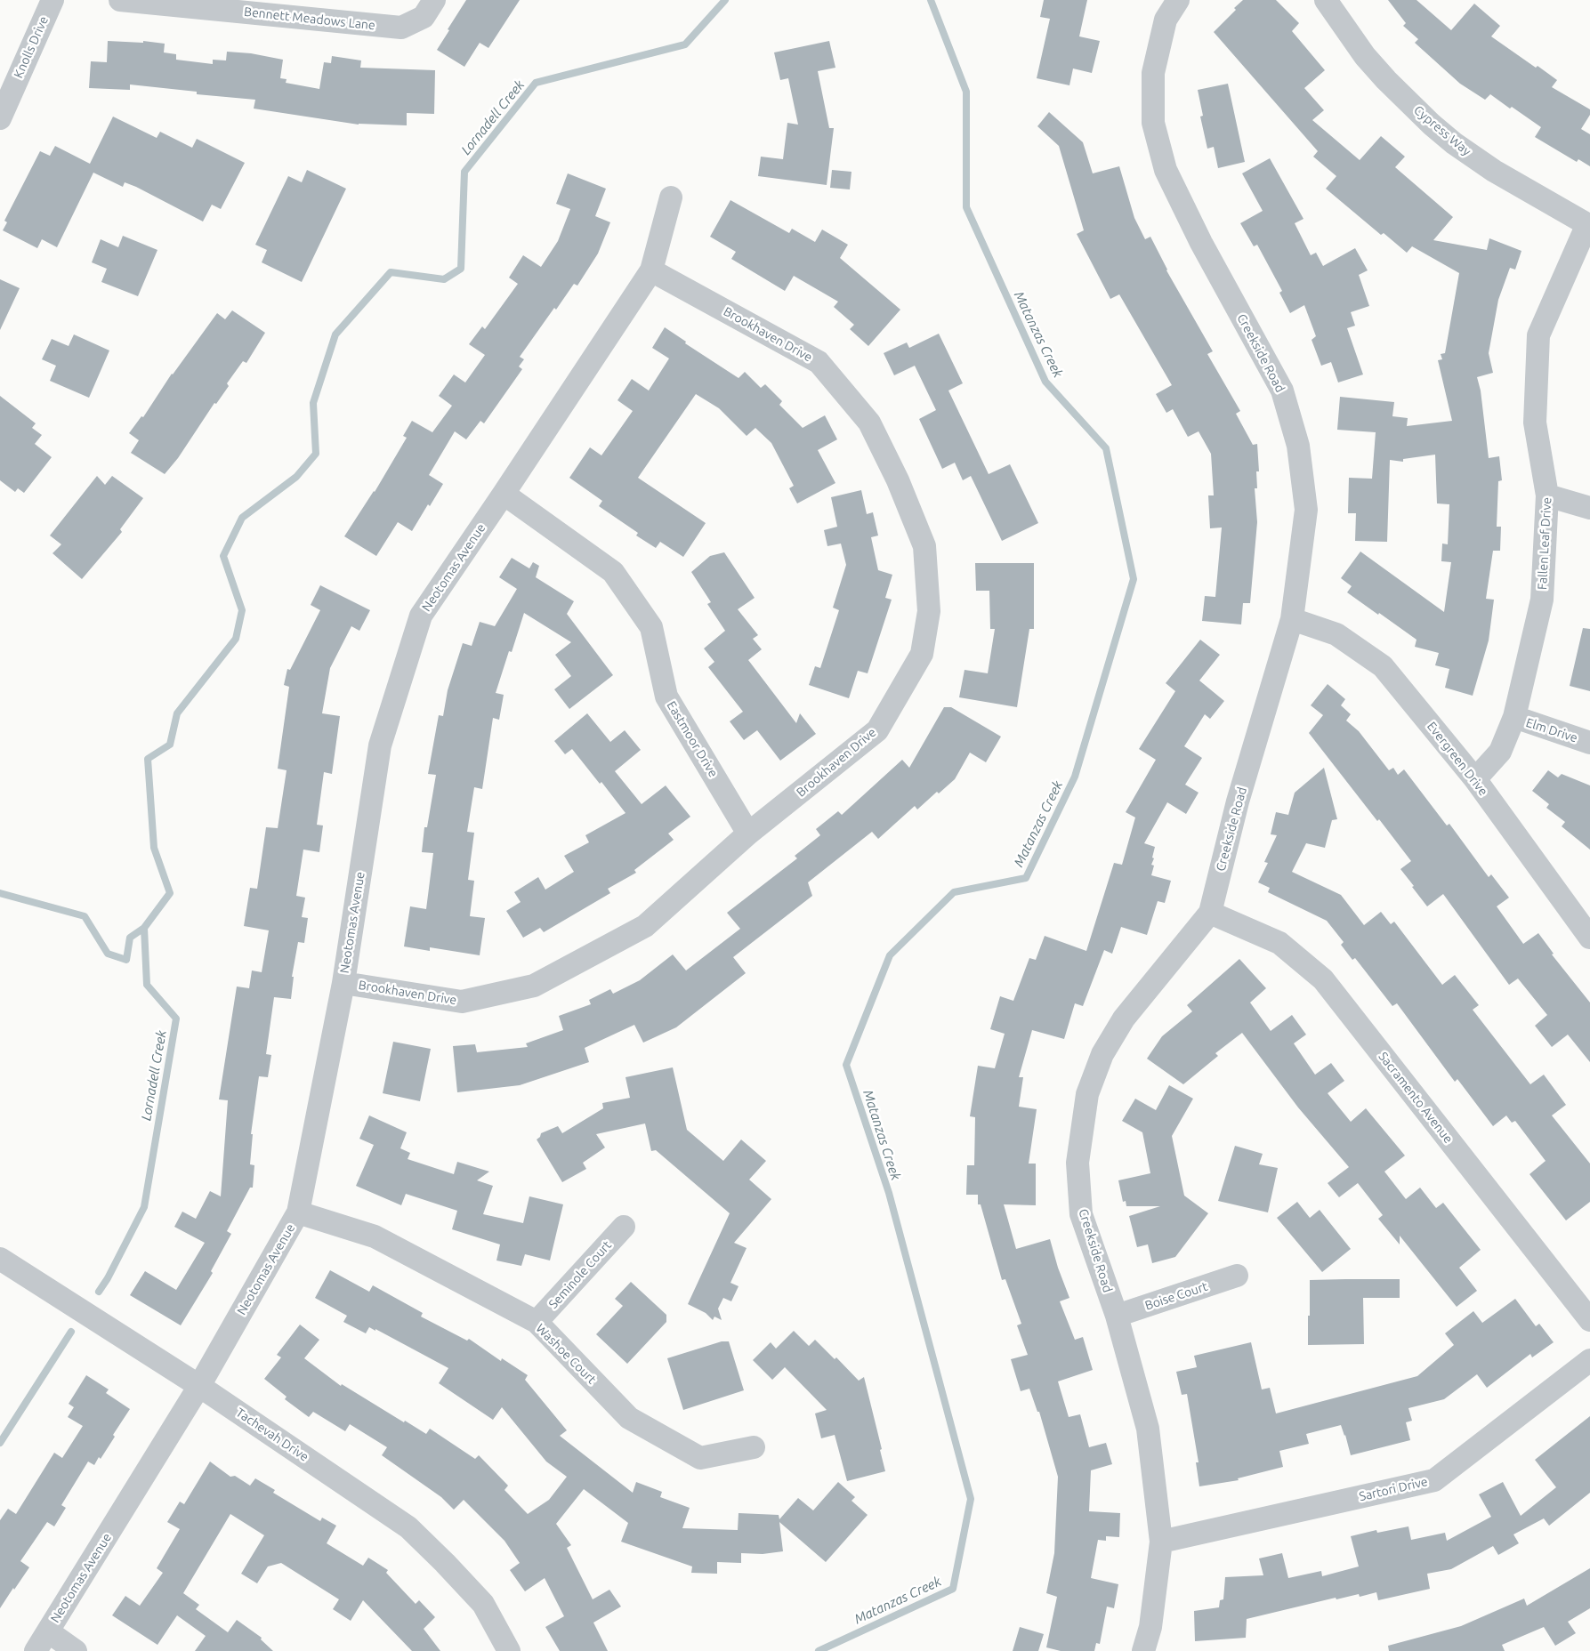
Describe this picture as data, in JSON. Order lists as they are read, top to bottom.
{
  "streets": {
    "street": [
      "Bennett Meadows Lane",
      "Knolls Drive",
      "Cypress Way",
      "Brookhaven Drive",
      "Creekside Road",
      "Fallen Leaf Drive",
      "Neotomas Avenue",
      "Elm Drive",
      "Eastmoor Drive",
      "Evergreen Drive",
      "Sacramento Avenue",
      "Seminole Court",
      "Boise Court",
      "Washoe Court",
      "Tachevah Drive",
      "Sartori Drive"
    ]
  },
  "crossings": [
    ["Cypress Way", "Fallen Leaf Drive"],
    ["Brookhaven Drive", "Neotomas Avenue"],
    ["Brookhaven Drive", "Eastmoor Drive"],
    ["Creekside Road", "Evergreen Drive"],
    ["Creekside Road", "Sacramento Avenue"],
    ["Creekside Road", "Boise Court"],
    ["Creekside Road", "Sartori Drive"],
    ["Fallen Leaf Drive", "Elm Drive"],
    ["Fallen Leaf Drive", "Evergreen Drive"],
    ["Neotomas Avenue", "Eastmoor Drive"],
    ["Neotomas Avenue", "Washoe Court"],
    ["Neotomas Avenue", "Tachevah Drive"],
    ["Seminole Court", "Washoe Court"]
  ],
  "water": ["Lornadell Creek", "Matanzas Creek"]
}
